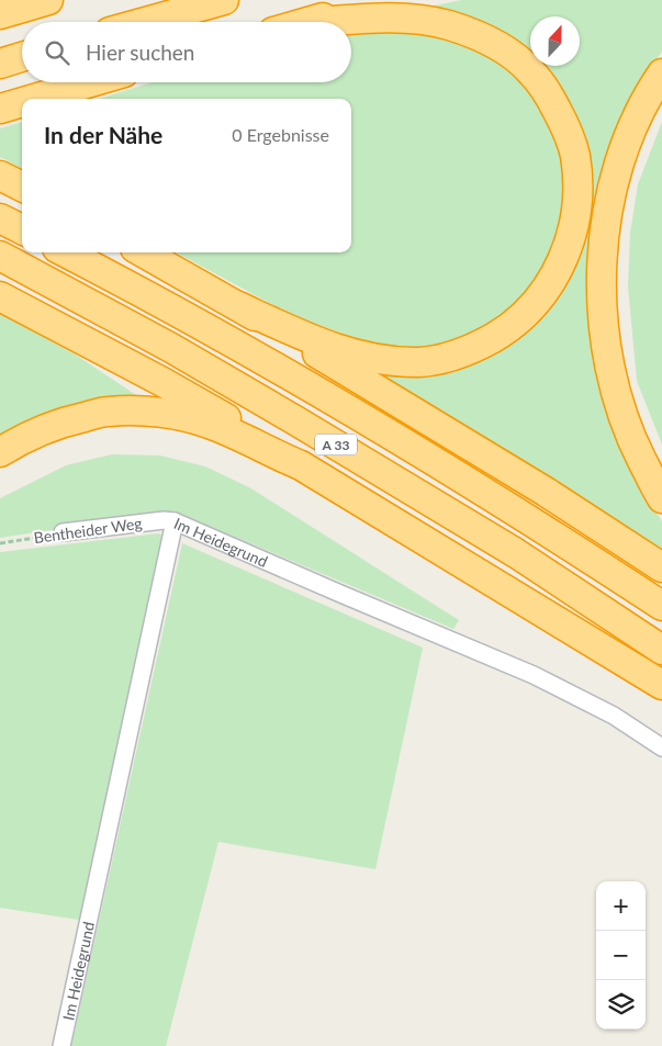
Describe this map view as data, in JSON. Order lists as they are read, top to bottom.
{
  "streets": {
    "highway": ["A 33"],
    "street": ["Bentheider Weg", "Im Heidegrund"]
  },
  "crossings": [
    ["Bentheider Weg", "Im Heidegrund"]
  ],
  "north": "top",
  "page": {
    "search": "Hier suchen",
    "heading": ["In der Nähe", "0 Ergebnisse"],
    "map_buttons": ["+", "−"]
  }
}
